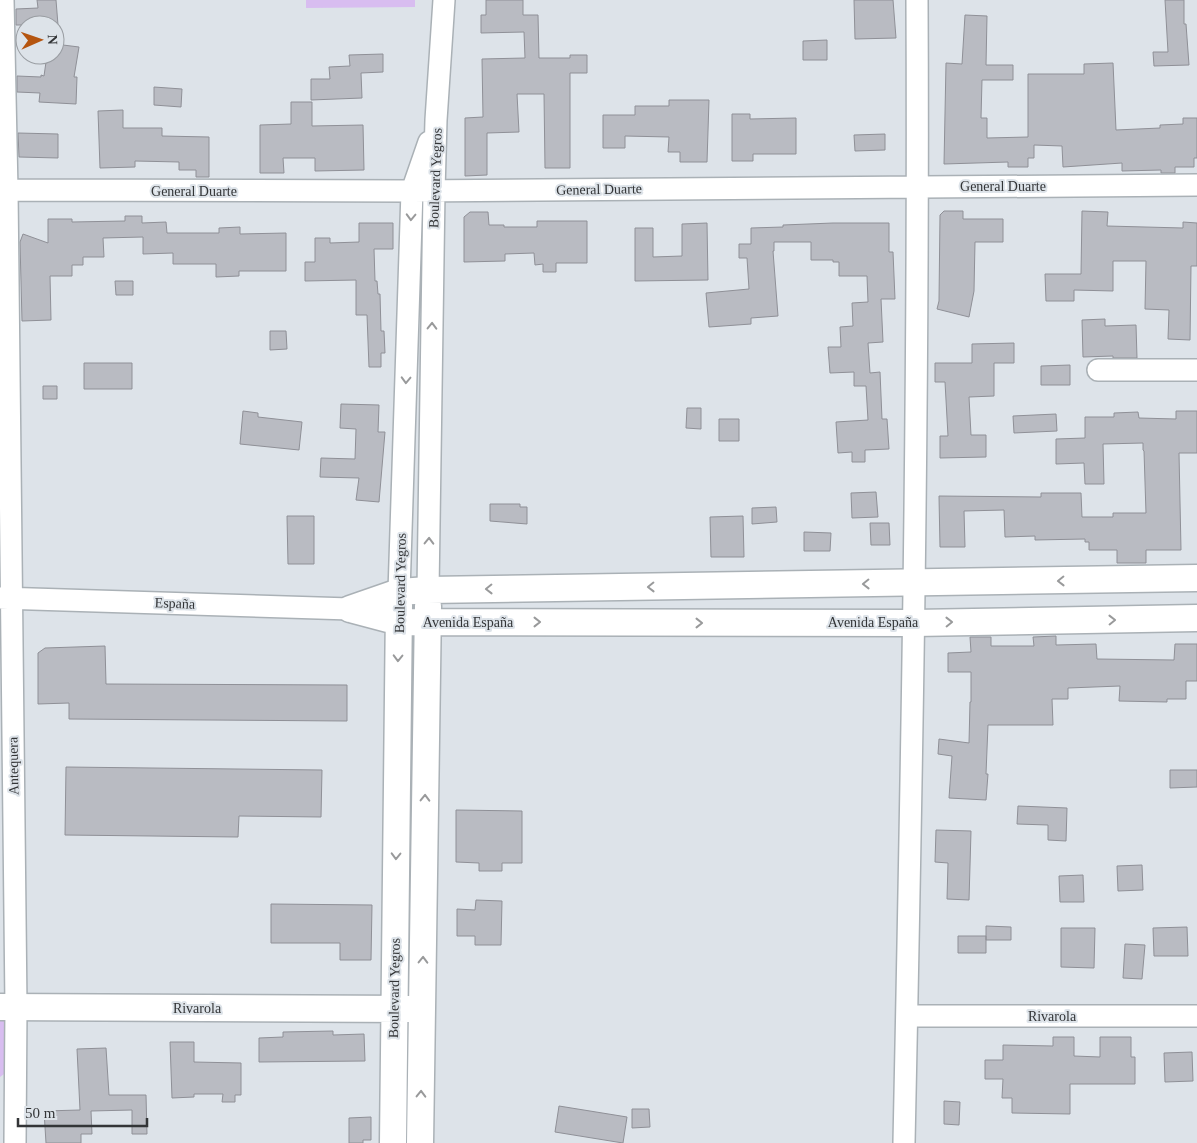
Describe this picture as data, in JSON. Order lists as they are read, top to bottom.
{
  "streets": {
    "street": [
      "Boulevard Yegros",
      "General Duarte",
      "España",
      "Avenida España",
      "Antequera",
      "Rivarola"
    ]
  },
  "crossings": [
    ["Boulevard Yegros", "General Duarte"],
    ["Boulevard Yegros", "Avenida España"],
    ["Boulevard Yegros", "Rivarola"],
    ["General Duarte", "Antequera"],
    ["España", "Avenida España"],
    ["España", "Antequera"],
    ["Antequera", "Rivarola"]
  ],
  "scale_bar": "50 m",
  "north": "right"
}
